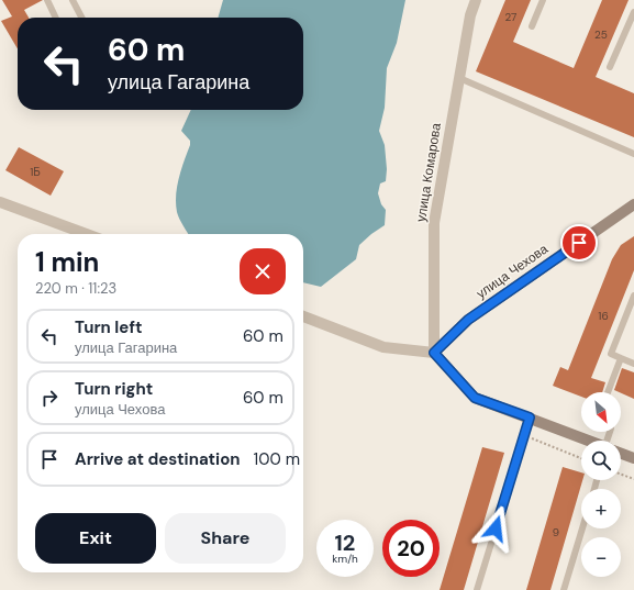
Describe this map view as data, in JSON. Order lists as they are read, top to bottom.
{
  "streets": {
    "main road": ["улица Чехова"],
    "street": ["улица Комарова"]
  },
  "crossings": [
    ["улица Комарова", "улица Чехова"]
  ],
  "house_numbers": [
    "27",
    "25",
    "1Б",
    "16",
    "9"
  ],
  "north": "bottom right",
  "page": {
    "turn": ["60 m", "улица Гагарина"],
    "heading": ["1 min", "220 m · 11:23"],
    "list": [
      {
        "name": "Turn left",
        "note": "улица Гагарина",
        "value": "60 m"
      },
      {
        "name": "Turn right",
        "note": "улица Чехова",
        "value": "60 m"
      },
      {
        "name": "Arrive at destination",
        "value": "100 m"
      }
    ],
    "map_buttons": ["+", "−"],
    "buttons": ["Exit", "Share"],
    "speed": "12 km/h",
    "limit": "20"
  }
}
